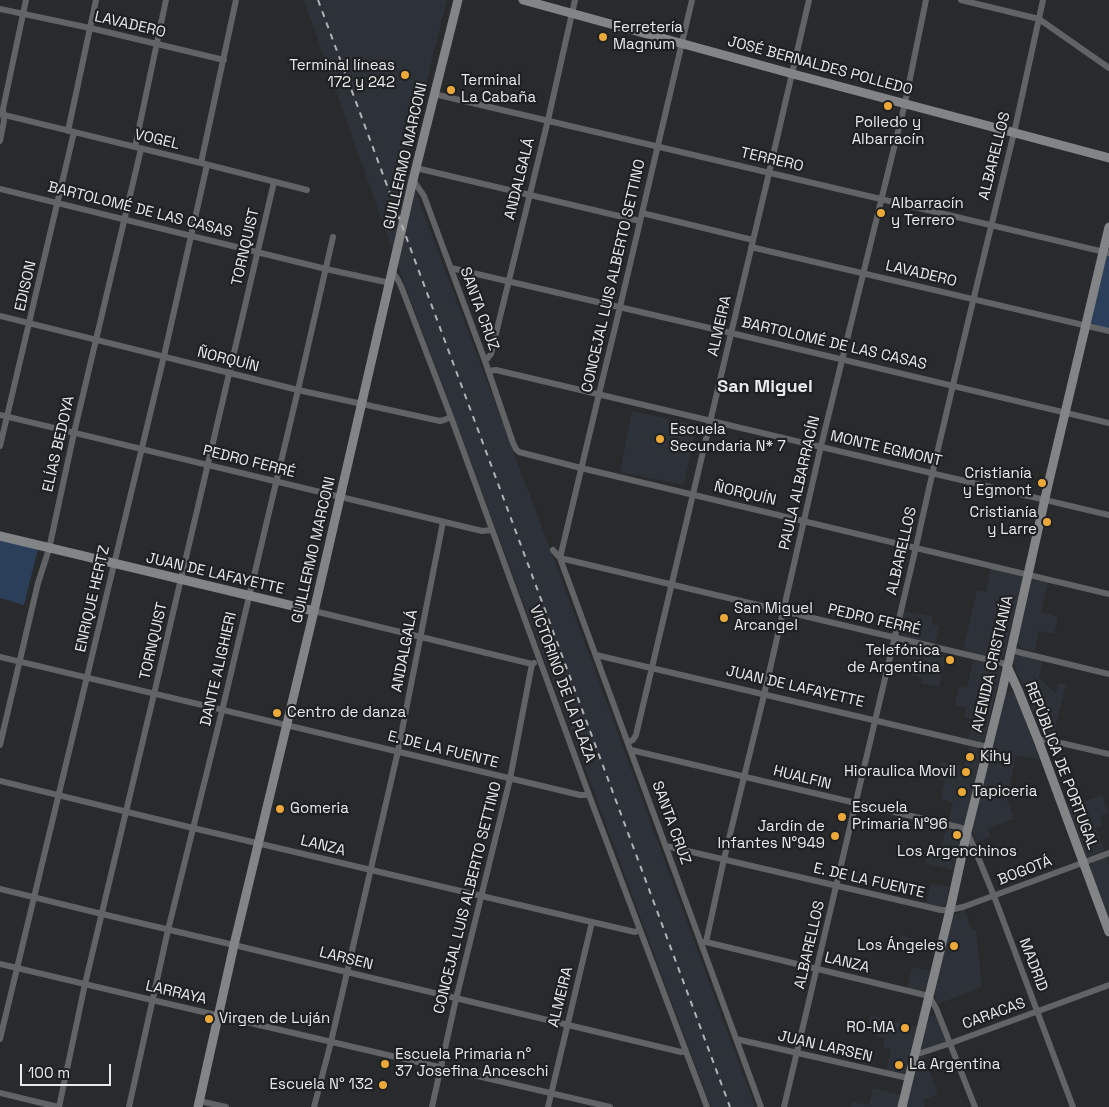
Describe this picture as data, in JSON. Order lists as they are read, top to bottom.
{
  "streets": {
    "main road": [
      "JOSÉ BERNALDES POLLEDO",
      "GUILLERMO MARCONI",
      "JUAN DE LAFAYETTE",
      "AVENIDA CRISTIANÍA",
      "REPÚBLICA DE PORTUGAL"
    ],
    "street": [
      "LAVADERO",
      "VOGEL",
      "ALBARELLOS",
      "TERRERO",
      "ANDALGALÁ",
      "BARTOLOMÉ DE LAS CASAS",
      "TORNQUIST",
      "CONCEJAL LUIS ALBERTO SETTINO",
      "EDISON",
      "SANTA CRUZ",
      "ALMEIRA",
      "ÑORQUÍN",
      "ELÍAS BEDOYA",
      "MONTE EGMONT",
      "PEDRO FERRÉ",
      "PAULA ALBARRACÍN",
      "ENRIQUE HERTZ",
      "DANTE ALIGHIERI",
      "VICTORINO DE LA PLAZA",
      "E. DE LA FUENTE",
      "HUALFIN",
      "LANZA",
      "BOGOTÁ",
      "LARSEN",
      "MADRID",
      "LARRAYA",
      "CARACAS",
      "JUAN LARSEN"
    ]
  },
  "crossings": [
    ["LAVADERO", "ALBARELLOS"],
    ["LAVADERO", "EDISON"],
    ["LAVADERO", "ALMEIRA"],
    ["LAVADERO", "ELÍAS BEDOYA"],
    ["LAVADERO", "PAULA ALBARRACÍN"],
    ["LAVADERO", "ENRIQUE HERTZ"],
    ["LAVADERO", "AVENIDA CRISTIANÍA"],
    ["JOSÉ BERNALDES POLLEDO", "ALBARELLOS"],
    ["JOSÉ BERNALDES POLLEDO", "ANDALGALÁ"],
    ["JOSÉ BERNALDES POLLEDO", "CONCEJAL LUIS ALBERTO SETTINO"],
    ["JOSÉ BERNALDES POLLEDO", "ALMEIRA"],
    ["JOSÉ BERNALDES POLLEDO", "PAULA ALBARRACÍN"],
    ["VOGEL", "TORNQUIST"],
    ["VOGEL", "EDISON"],
    ["VOGEL", "ELÍAS BEDOYA"],
    ["VOGEL", "ENRIQUE HERTZ"],
    ["GUILLERMO MARCONI", "TERRERO"],
    ["GUILLERMO MARCONI", "BARTOLOMÉ DE LAS CASAS"],
    ["GUILLERMO MARCONI", "SANTA CRUZ"],
    ["GUILLERMO MARCONI", "ÑORQUÍN"],
    ["GUILLERMO MARCONI", "PEDRO FERRÉ"],
    ["GUILLERMO MARCONI", "JUAN DE LAFAYETTE"],
    ["GUILLERMO MARCONI", "VICTORINO DE LA PLAZA"],
    ["GUILLERMO MARCONI", "E. DE LA FUENTE"],
    ["GUILLERMO MARCONI", "LANZA"],
    ["GUILLERMO MARCONI", "LARSEN"],
    ["GUILLERMO MARCONI", "LARRAYA"],
    ["ALBARELLOS", "TERRERO"],
    ["ALBARELLOS", "BARTOLOMÉ DE LAS CASAS"],
    ["ALBARELLOS", "ÑORQUÍN"],
    ["ALBARELLOS", "MONTE EGMONT"],
    ["ALBARELLOS", "PEDRO FERRÉ"],
    ["ALBARELLOS", "JUAN DE LAFAYETTE"],
    ["ALBARELLOS", "E. DE LA FUENTE"],
    ["ALBARELLOS", "HUALFIN"],
    ["ALBARELLOS", "LANZA"],
    ["ALBARELLOS", "JUAN LARSEN"],
    ["TERRERO", "ANDALGALÁ"],
    ["TERRERO", "CONCEJAL LUIS ALBERTO SETTINO"],
    ["TERRERO", "ALMEIRA"],
    ["TERRERO", "PAULA ALBARRACÍN"],
    ["TERRERO", "AVENIDA CRISTIANÍA"],
    ["ANDALGALÁ", "BARTOLOMÉ DE LAS CASAS"],
    ["ANDALGALÁ", "SANTA CRUZ"],
    ["ANDALGALÁ", "PEDRO FERRÉ"],
    ["ANDALGALÁ", "JUAN DE LAFAYETTE"],
    ["ANDALGALÁ", "E. DE LA FUENTE"],
    ["ANDALGALÁ", "LANZA"],
    ["ANDALGALÁ", "LARSEN"],
    ["ANDALGALÁ", "LARRAYA"],
    ["BARTOLOMÉ DE LAS CASAS", "TORNQUIST"],
    ["BARTOLOMÉ DE LAS CASAS", "CONCEJAL LUIS ALBERTO SETTINO"],
    ["BARTOLOMÉ DE LAS CASAS", "EDISON"],
    ["BARTOLOMÉ DE LAS CASAS", "SANTA CRUZ"],
    ["BARTOLOMÉ DE LAS CASAS", "ALMEIRA"],
    ["BARTOLOMÉ DE LAS CASAS", "ELÍAS BEDOYA"],
    ["BARTOLOMÉ DE LAS CASAS", "PAULA ALBARRACÍN"],
    ["BARTOLOMÉ DE LAS CASAS", "ENRIQUE HERTZ"],
    ["BARTOLOMÉ DE LAS CASAS", "AVENIDA CRISTIANÍA"],
    ["BARTOLOMÉ DE LAS CASAS", "DANTE ALIGHIERI"],
    ["TORNQUIST", "ÑORQUÍN"],
    ["TORNQUIST", "PEDRO FERRÉ"],
    ["TORNQUIST", "JUAN DE LAFAYETTE"],
    ["TORNQUIST", "E. DE LA FUENTE"],
    ["TORNQUIST", "LANZA"],
    ["TORNQUIST", "LARSEN"],
    ["TORNQUIST", "LARRAYA"],
    ["CONCEJAL LUIS ALBERTO SETTINO", "SANTA CRUZ"],
    ["CONCEJAL LUIS ALBERTO SETTINO", "ÑORQUÍN"],
    ["CONCEJAL LUIS ALBERTO SETTINO", "MONTE EGMONT"],
    ["CONCEJAL LUIS ALBERTO SETTINO", "PEDRO FERRÉ"],
    ["CONCEJAL LUIS ALBERTO SETTINO", "JUAN DE LAFAYETTE"],
    ["CONCEJAL LUIS ALBERTO SETTINO", "E. DE LA FUENTE"],
    ["CONCEJAL LUIS ALBERTO SETTINO", "LANZA"],
    ["CONCEJAL LUIS ALBERTO SETTINO", "LARSEN"],
    ["CONCEJAL LUIS ALBERTO SETTINO", "LARRAYA"],
    ["EDISON", "ÑORQUÍN"],
    ["EDISON", "PEDRO FERRÉ"],
    ["SANTA CRUZ", "ALMEIRA"],
    ["SANTA CRUZ", "ÑORQUÍN"],
    ["SANTA CRUZ", "MONTE EGMONT"],
    ["SANTA CRUZ", "PEDRO FERRÉ"],
    ["SANTA CRUZ", "PAULA ALBARRACÍN"],
    ["SANTA CRUZ", "JUAN DE LAFAYETTE"],
    ["SANTA CRUZ", "E. DE LA FUENTE"],
    ["SANTA CRUZ", "HUALFIN"],
    ["SANTA CRUZ", "LANZA"],
    ["SANTA CRUZ", "JUAN LARSEN"],
    ["ALMEIRA", "ÑORQUÍN"],
    ["ALMEIRA", "MONTE EGMONT"],
    ["ALMEIRA", "PEDRO FERRÉ"],
    ["ALMEIRA", "JUAN DE LAFAYETTE"],
    ["ALMEIRA", "LANZA"],
    ["ALMEIRA", "LARSEN"],
    ["ALMEIRA", "LARRAYA"],
    ["ÑORQUÍN", "ELÍAS BEDOYA"],
    ["ÑORQUÍN", "PAULA ALBARRACÍN"],
    ["ÑORQUÍN", "ENRIQUE HERTZ"],
    ["ÑORQUÍN", "AVENIDA CRISTIANÍA"],
    ["ÑORQUÍN", "DANTE ALIGHIERI"],
    ["ÑORQUÍN", "VICTORINO DE LA PLAZA"],
    ["ELÍAS BEDOYA", "PEDRO FERRÉ"],
    ["ELÍAS BEDOYA", "JUAN DE LAFAYETTE"],
    ["ELÍAS BEDOYA", "E. DE LA FUENTE"],
    ["MONTE EGMONT", "PAULA ALBARRACÍN"],
    ["MONTE EGMONT", "AVENIDA CRISTIANÍA"],
    ["PEDRO FERRÉ", "PAULA ALBARRACÍN"],
    ["PEDRO FERRÉ", "ENRIQUE HERTZ"],
    ["PEDRO FERRÉ", "AVENIDA CRISTIANÍA"],
    ["PEDRO FERRÉ", "DANTE ALIGHIERI"],
    ["PEDRO FERRÉ", "VICTORINO DE LA PLAZA"],
    ["PEDRO FERRÉ", "REPÚBLICA DE PORTUGAL"],
    ["PAULA ALBARRACÍN", "JUAN DE LAFAYETTE"],
    ["PAULA ALBARRACÍN", "E. DE LA FUENTE"],
    ["PAULA ALBARRACÍN", "HUALFIN"],
    ["PAULA ALBARRACÍN", "LANZA"],
    ["JUAN DE LAFAYETTE", "ENRIQUE HERTZ"],
    ["JUAN DE LAFAYETTE", "AVENIDA CRISTIANÍA"],
    ["JUAN DE LAFAYETTE", "DANTE ALIGHIERI"],
    ["JUAN DE LAFAYETTE", "VICTORINO DE LA PLAZA"],
    ["ENRIQUE HERTZ", "E. DE LA FUENTE"],
    ["ENRIQUE HERTZ", "LANZA"],
    ["ENRIQUE HERTZ", "LARSEN"],
    ["ENRIQUE HERTZ", "LARRAYA"],
    ["AVENIDA CRISTIANÍA", "E. DE LA FUENTE"],
    ["AVENIDA CRISTIANÍA", "REPÚBLICA DE PORTUGAL"],
    ["AVENIDA CRISTIANÍA", "HUALFIN"],
    ["AVENIDA CRISTIANÍA", "LANZA"],
    ["AVENIDA CRISTIANÍA", "BOGOTÁ"],
    ["AVENIDA CRISTIANÍA", "MADRID"],
    ["AVENIDA CRISTIANÍA", "CARACAS"],
    ["AVENIDA CRISTIANÍA", "JUAN LARSEN"],
    ["DANTE ALIGHIERI", "E. DE LA FUENTE"],
    ["DANTE ALIGHIERI", "LANZA"],
    ["DANTE ALIGHIERI", "LARSEN"],
    ["DANTE ALIGHIERI", "LARRAYA"],
    ["VICTORINO DE LA PLAZA", "E. DE LA FUENTE"],
    ["VICTORINO DE LA PLAZA", "LANZA"],
    ["VICTORINO DE LA PLAZA", "LARSEN"],
    ["E. DE LA FUENTE", "BOGOTÁ"],
    ["REPÚBLICA DE PORTUGAL", "BOGOTÁ"],
    ["HUALFIN", "MADRID"],
    ["BOGOTÁ", "MADRID"],
    ["MADRID", "CARACAS"]
  ],
  "districts": ["San Miguel"],
  "places": [
    "Ferretería Magnum",
    "Terminal líneas 172 y 242",
    "Terminal La Cabaña",
    "Polledo y Albarracín",
    "Albarracín y Terrero",
    "Escuela Secundaria N* 7",
    "Cristianía y Egmont",
    "Cristianía y Larre",
    "San Miguel Arcangel",
    "Telefónica de Argentina",
    "Centro de danza",
    "Kihy",
    "Hioraulica Movil",
    "Tapiceria",
    "Gomeria",
    "Escuela Primaria N°96",
    "Los Argenchinos",
    "Jardín de Infantes N°949",
    "Los Ángeles",
    "Virgen de Luján",
    "RO-MA",
    "Escuela Primaria n° 37 Josefina Anceschi",
    "La Argentina",
    "Escuela N° 132"
  ],
  "scale_bar": "100 m"
}
